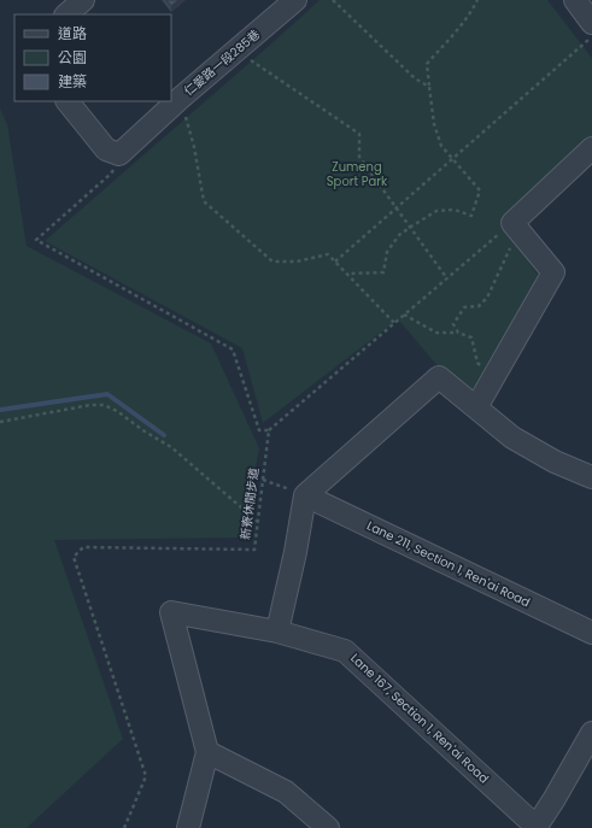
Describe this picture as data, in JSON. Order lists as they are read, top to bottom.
{
  "streets": {
    "street": ["仁愛路一段285巷", "Lane 211, Section 1, Ren'ai Road", "Lane 167, Section 1, Ren'ai Road"],
    "path": ["新寮休閒步道"]
  },
  "parks": ["Zumeng Sport Park"],
  "legend": ["道路", "公園", "建築"]
}
